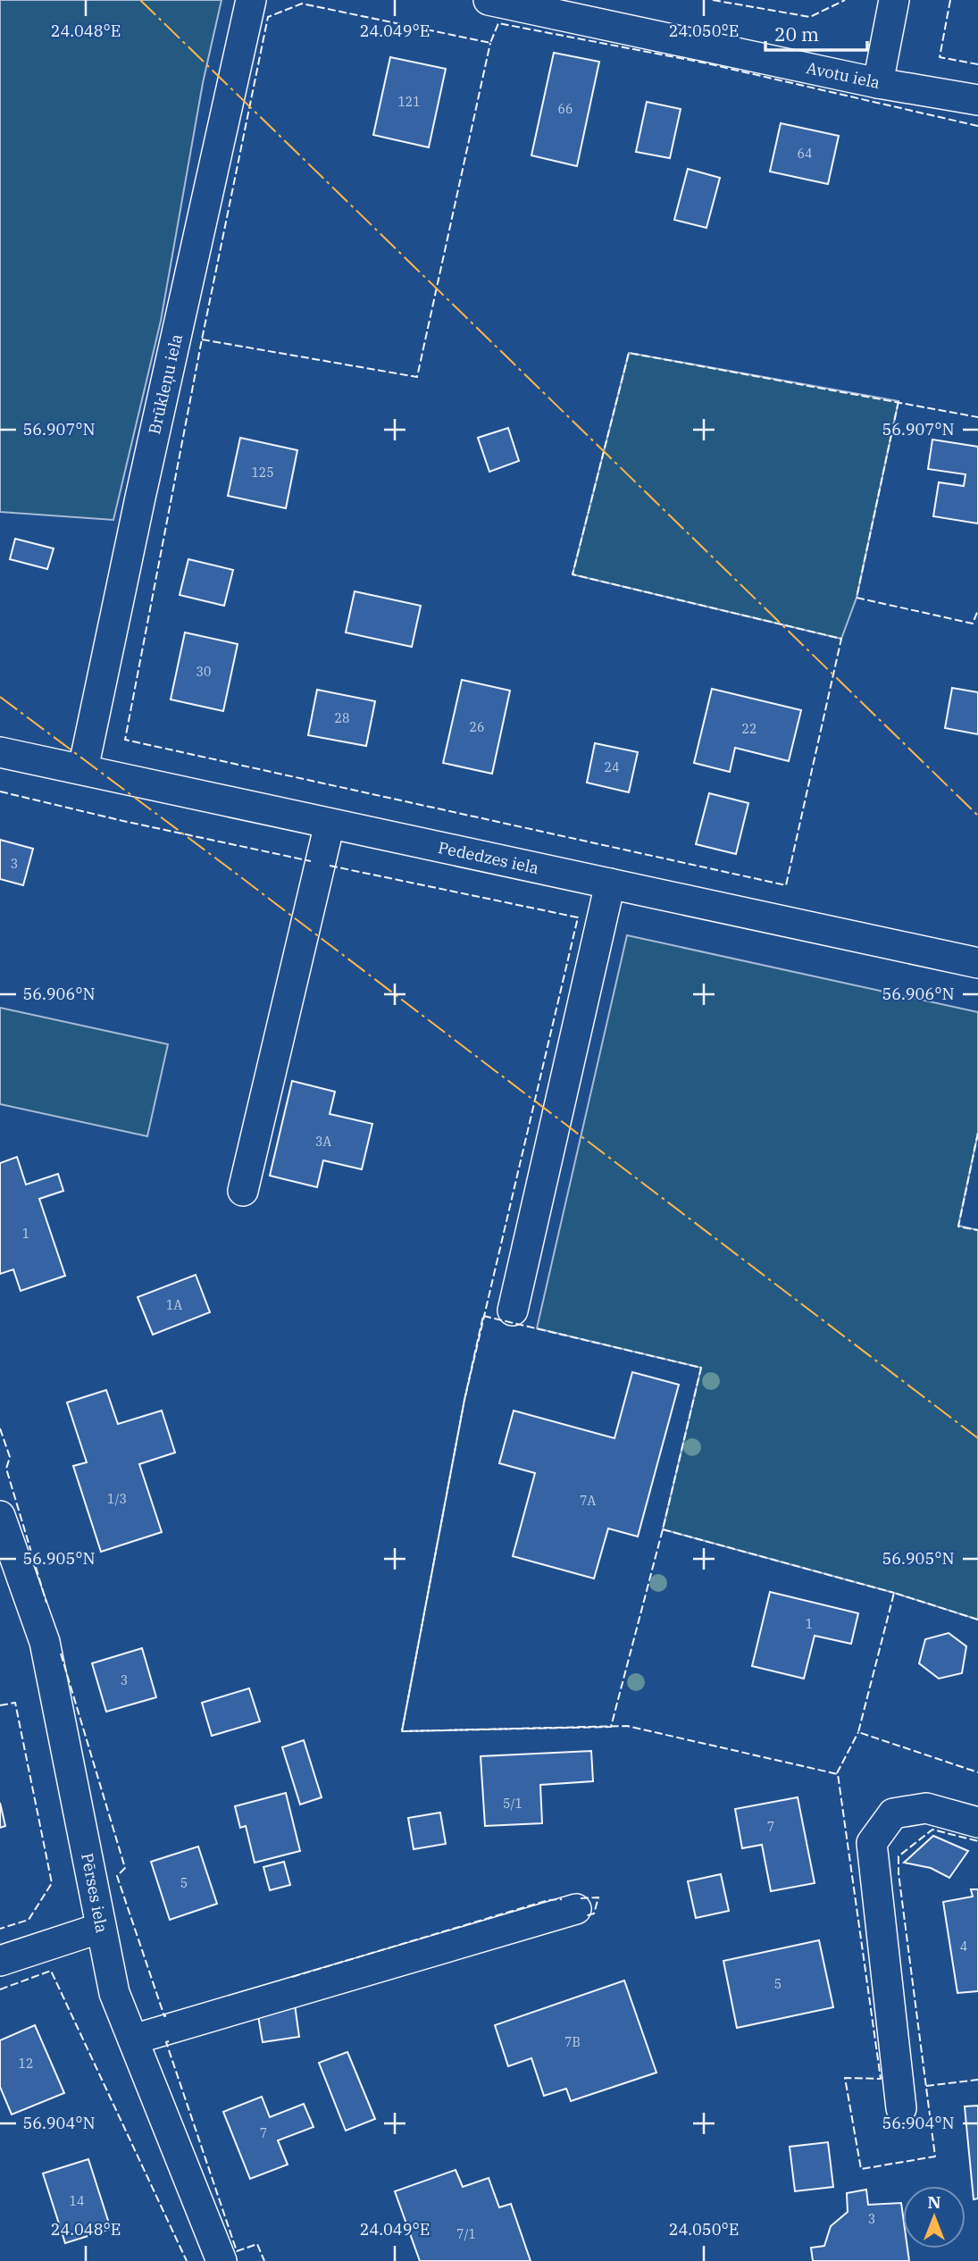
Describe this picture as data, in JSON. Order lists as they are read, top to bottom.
{
  "streets": {
    "street": [
      "Avotu iela",
      "Brūkleņu iela",
      "Pededzes iela",
      "Pērses iela"
    ]
  },
  "crossings": [
    ["Brūkleņu iela", "Pededzes iela"]
  ],
  "house_numbers": [
    "121",
    "66",
    "64",
    "125",
    "30",
    "28",
    "26",
    "22",
    "24",
    "3",
    "3A",
    "1",
    "1A",
    "1/3",
    "7A",
    "1",
    "3",
    "5/1",
    "7",
    "5",
    "4",
    "5",
    "7B",
    "12",
    "7",
    "14",
    "3",
    "7/1"
  ],
  "scale_bar": "20 m",
  "north": "top",
  "coordinates": [
    "24.048°E",
    "24.049°E",
    "24.050°E",
    "56.907°N",
    "56.906°N",
    "56.905°N",
    "56.904°N"
  ]
}
